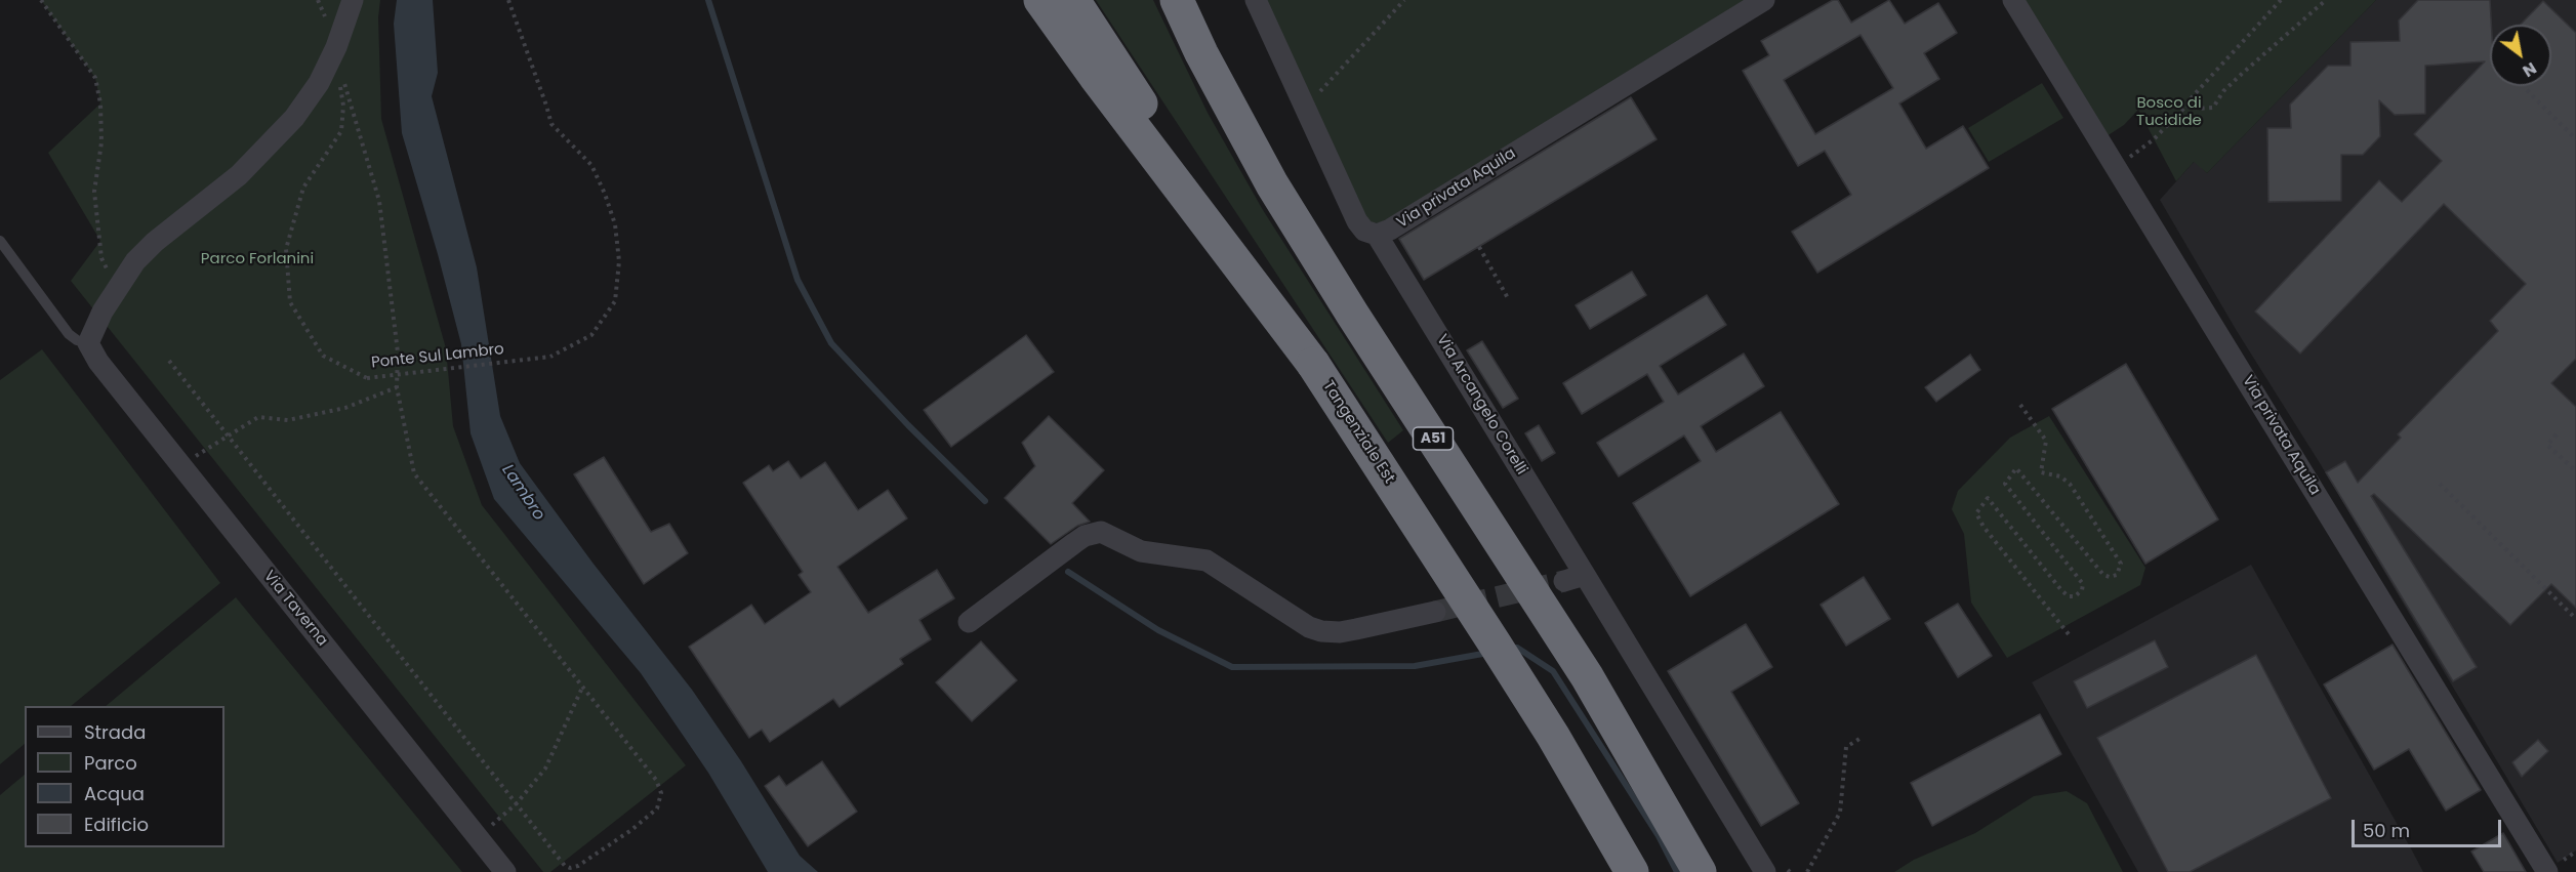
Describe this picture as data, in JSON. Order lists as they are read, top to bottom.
{
  "streets": {
    "highway": ["Tangenziale Est", "A51"],
    "street": ["Via privata Aquila", "Via Arcangelo Corelli", "Via Taverna"],
    "path": ["Ponte Sul Lambro"]
  },
  "crossings": [
    ["Via privata Aquila", "Via Arcangelo Corelli"]
  ],
  "water": ["Lambro"],
  "parks": ["Bosco di Tucidide", "Parco Forlanini"],
  "legend": [
    "Strada",
    "Parco",
    "Acqua",
    "Edificio"
  ],
  "scale_bar": "50 m",
  "north": "bottom right"
}
